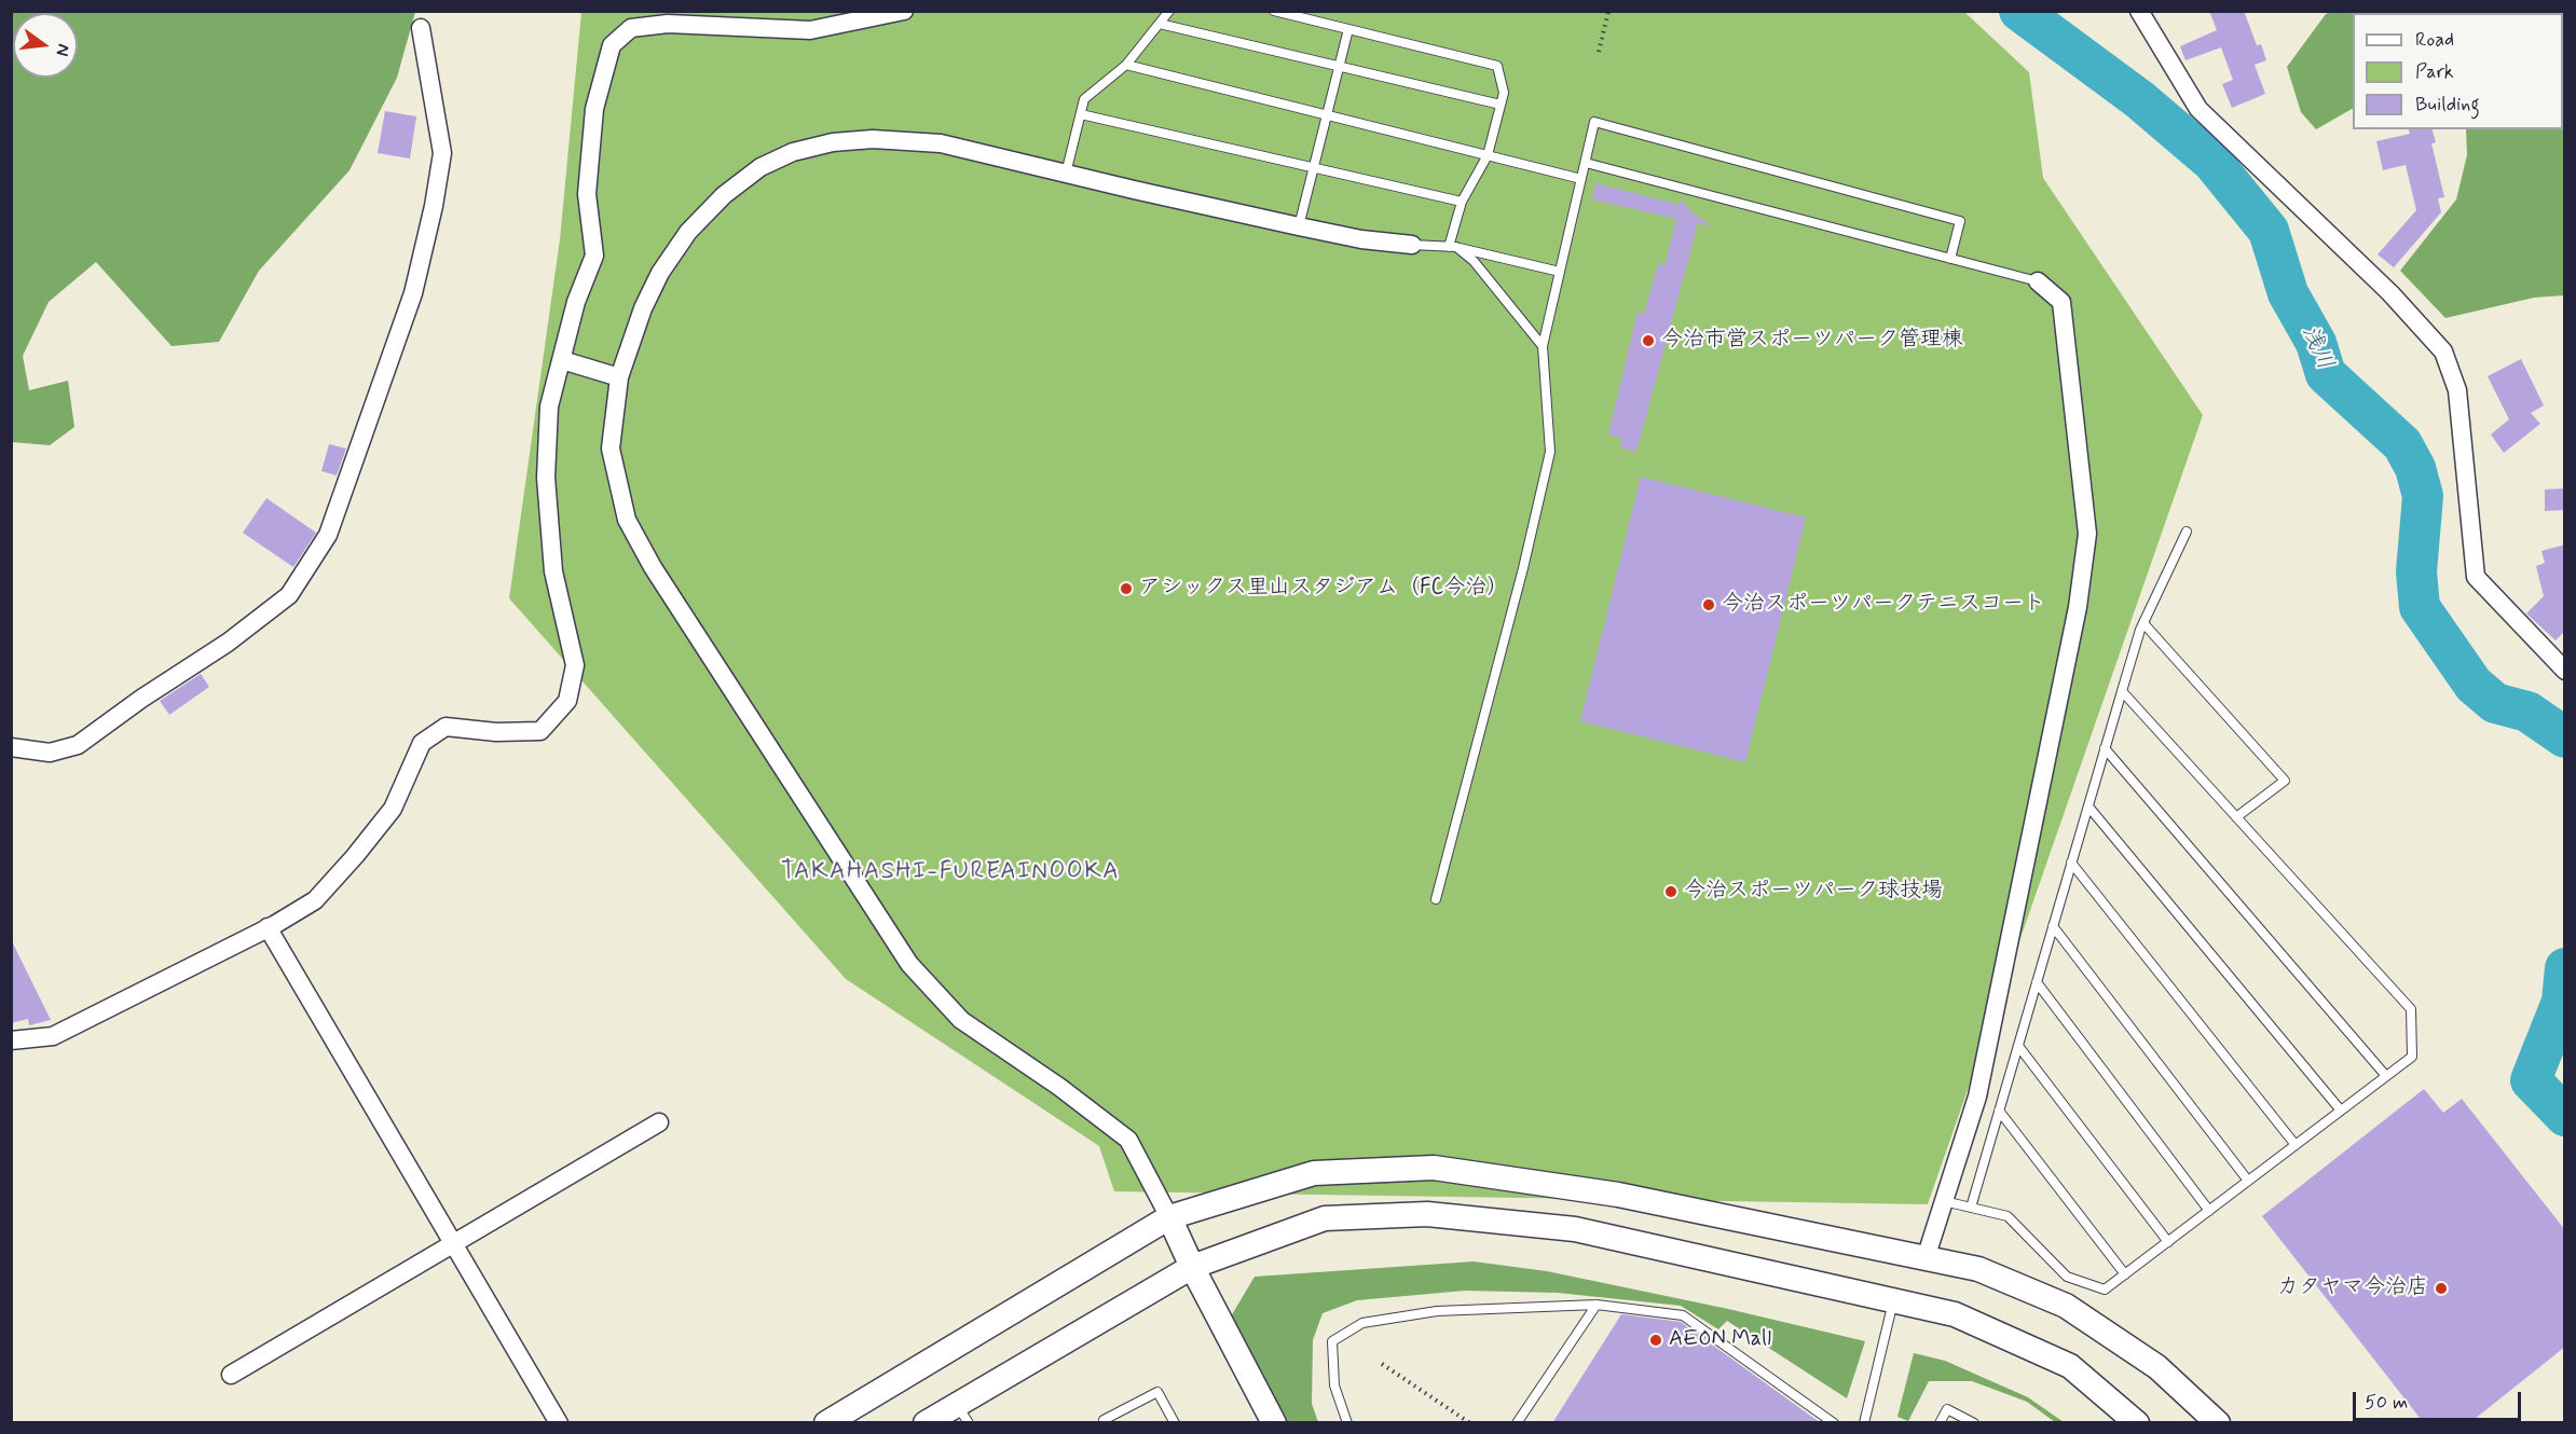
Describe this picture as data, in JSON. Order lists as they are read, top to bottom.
{
  "districts": ["TAKAHASHI-FUREAINOOKA"],
  "water": ["浅川"],
  "places": [
    "今治市営スポーツパーク管理棟",
    "アシックス里山スタジアム（FC今治）",
    "今治スポーツパークテニスコート",
    "今治スポーツパーク球技場",
    "カタヤマ今治店",
    "AEON Mall"
  ],
  "legend": ["Road", "Park", "Building"],
  "scale_bar": "50 m",
  "north": "right"
}
